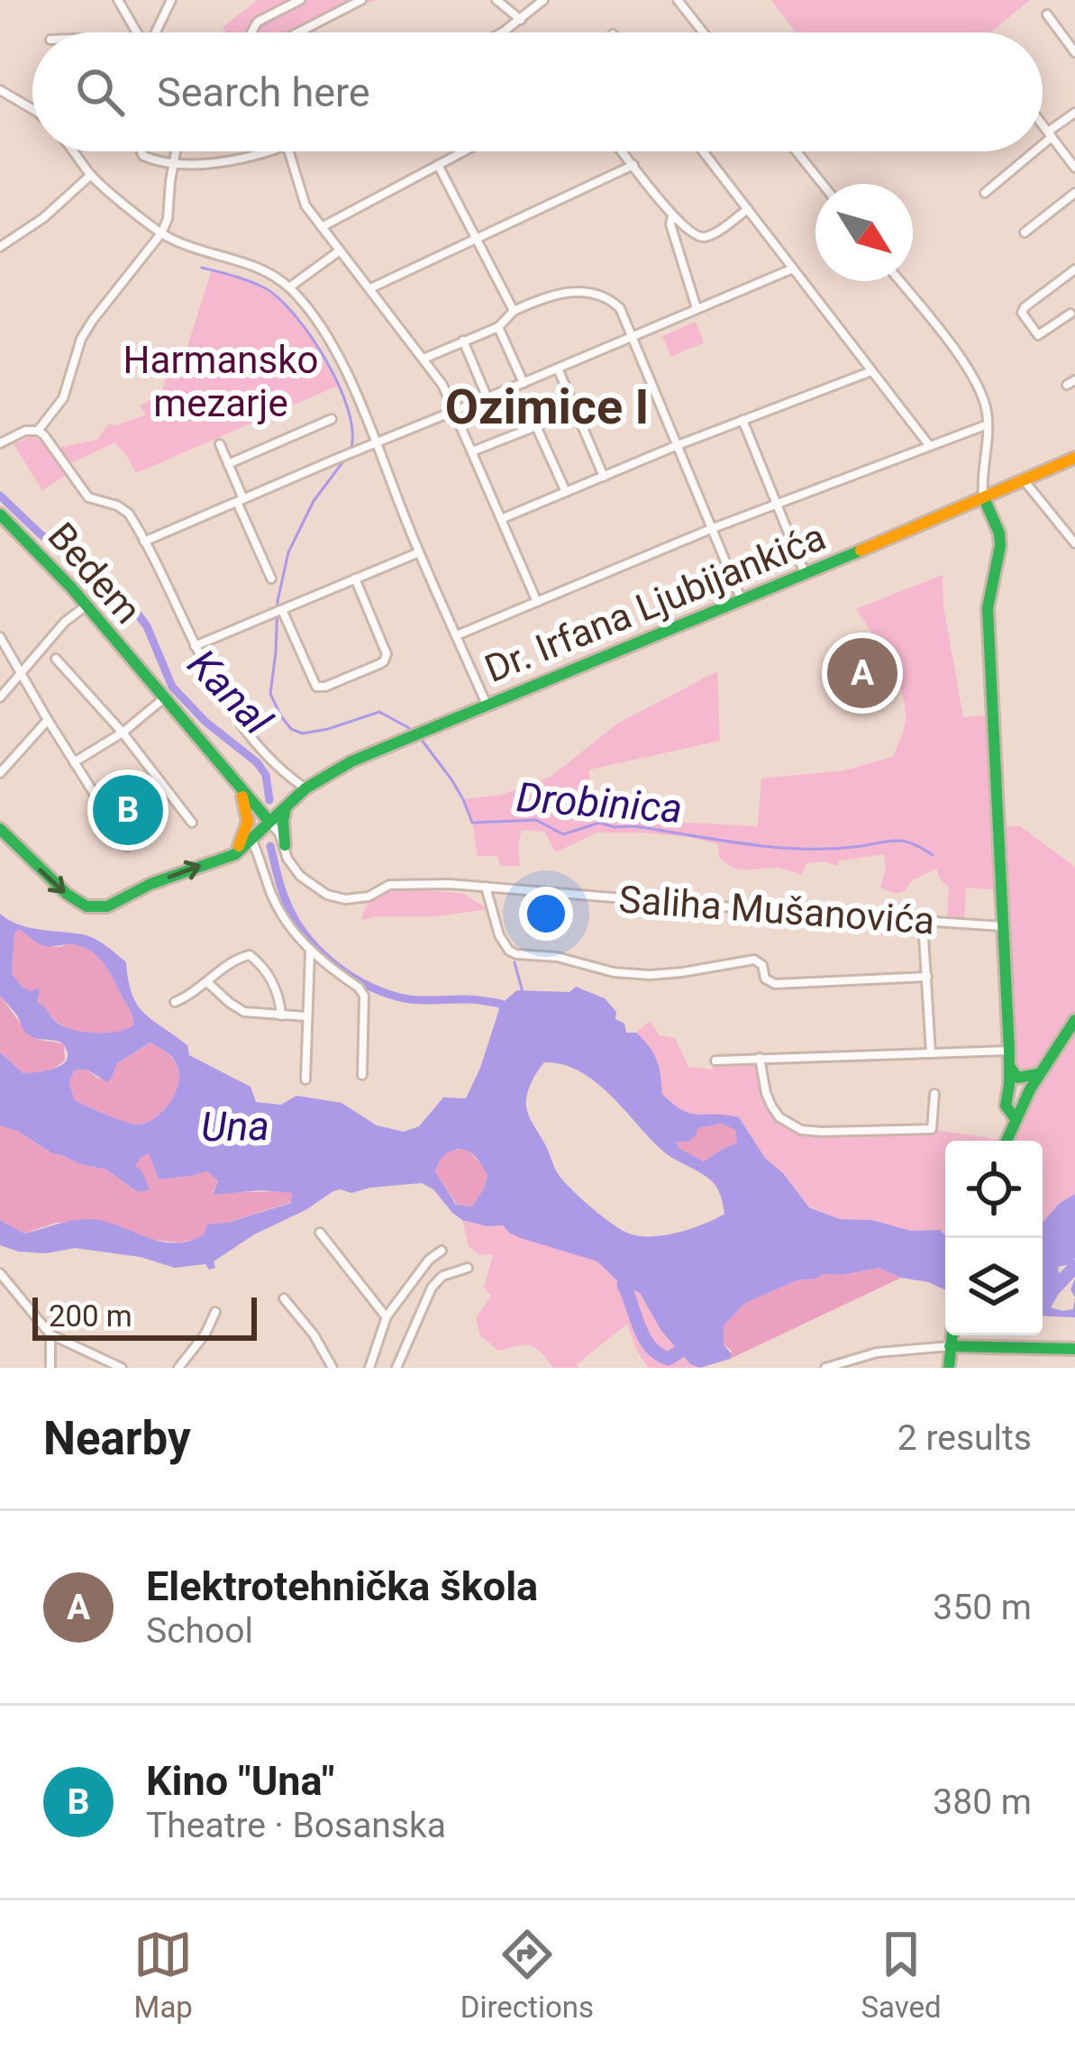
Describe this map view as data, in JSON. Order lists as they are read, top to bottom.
{
  "streets": {
    "main road": ["Bedem", "Dr. Irfana Ljubijankića"],
    "street": ["Saliha Mušanovića"]
  },
  "crossings": [
    ["Bedem", "Dr. Irfana Ljubijankića"],
    ["Bedem", "Saliha Mušanovića"],
    ["Dr. Irfana Ljubijankića", "Saliha Mušanovića"]
  ],
  "districts": ["Ozimice I"],
  "water": ["Kanal", "Drobinica", "Una"],
  "parks": ["Harmansko mezarje"],
  "scale_bar": "200 m",
  "north": "bottom right",
  "page": {
    "search": "Search here",
    "pins": ["A", "B"],
    "scale": "200 m",
    "heading": ["Nearby", "2 results"],
    "list": [
      {
        "mark": "A",
        "name": "Elektrotehnička škola",
        "note": "School",
        "value": "350 m"
      },
      {
        "mark": "B",
        "name": "Kino \"Una\"",
        "note": "Theatre · Bosanska",
        "value": "380 m"
      }
    ],
    "nav": ["Map", "Directions", "Saved"]
  }
}
